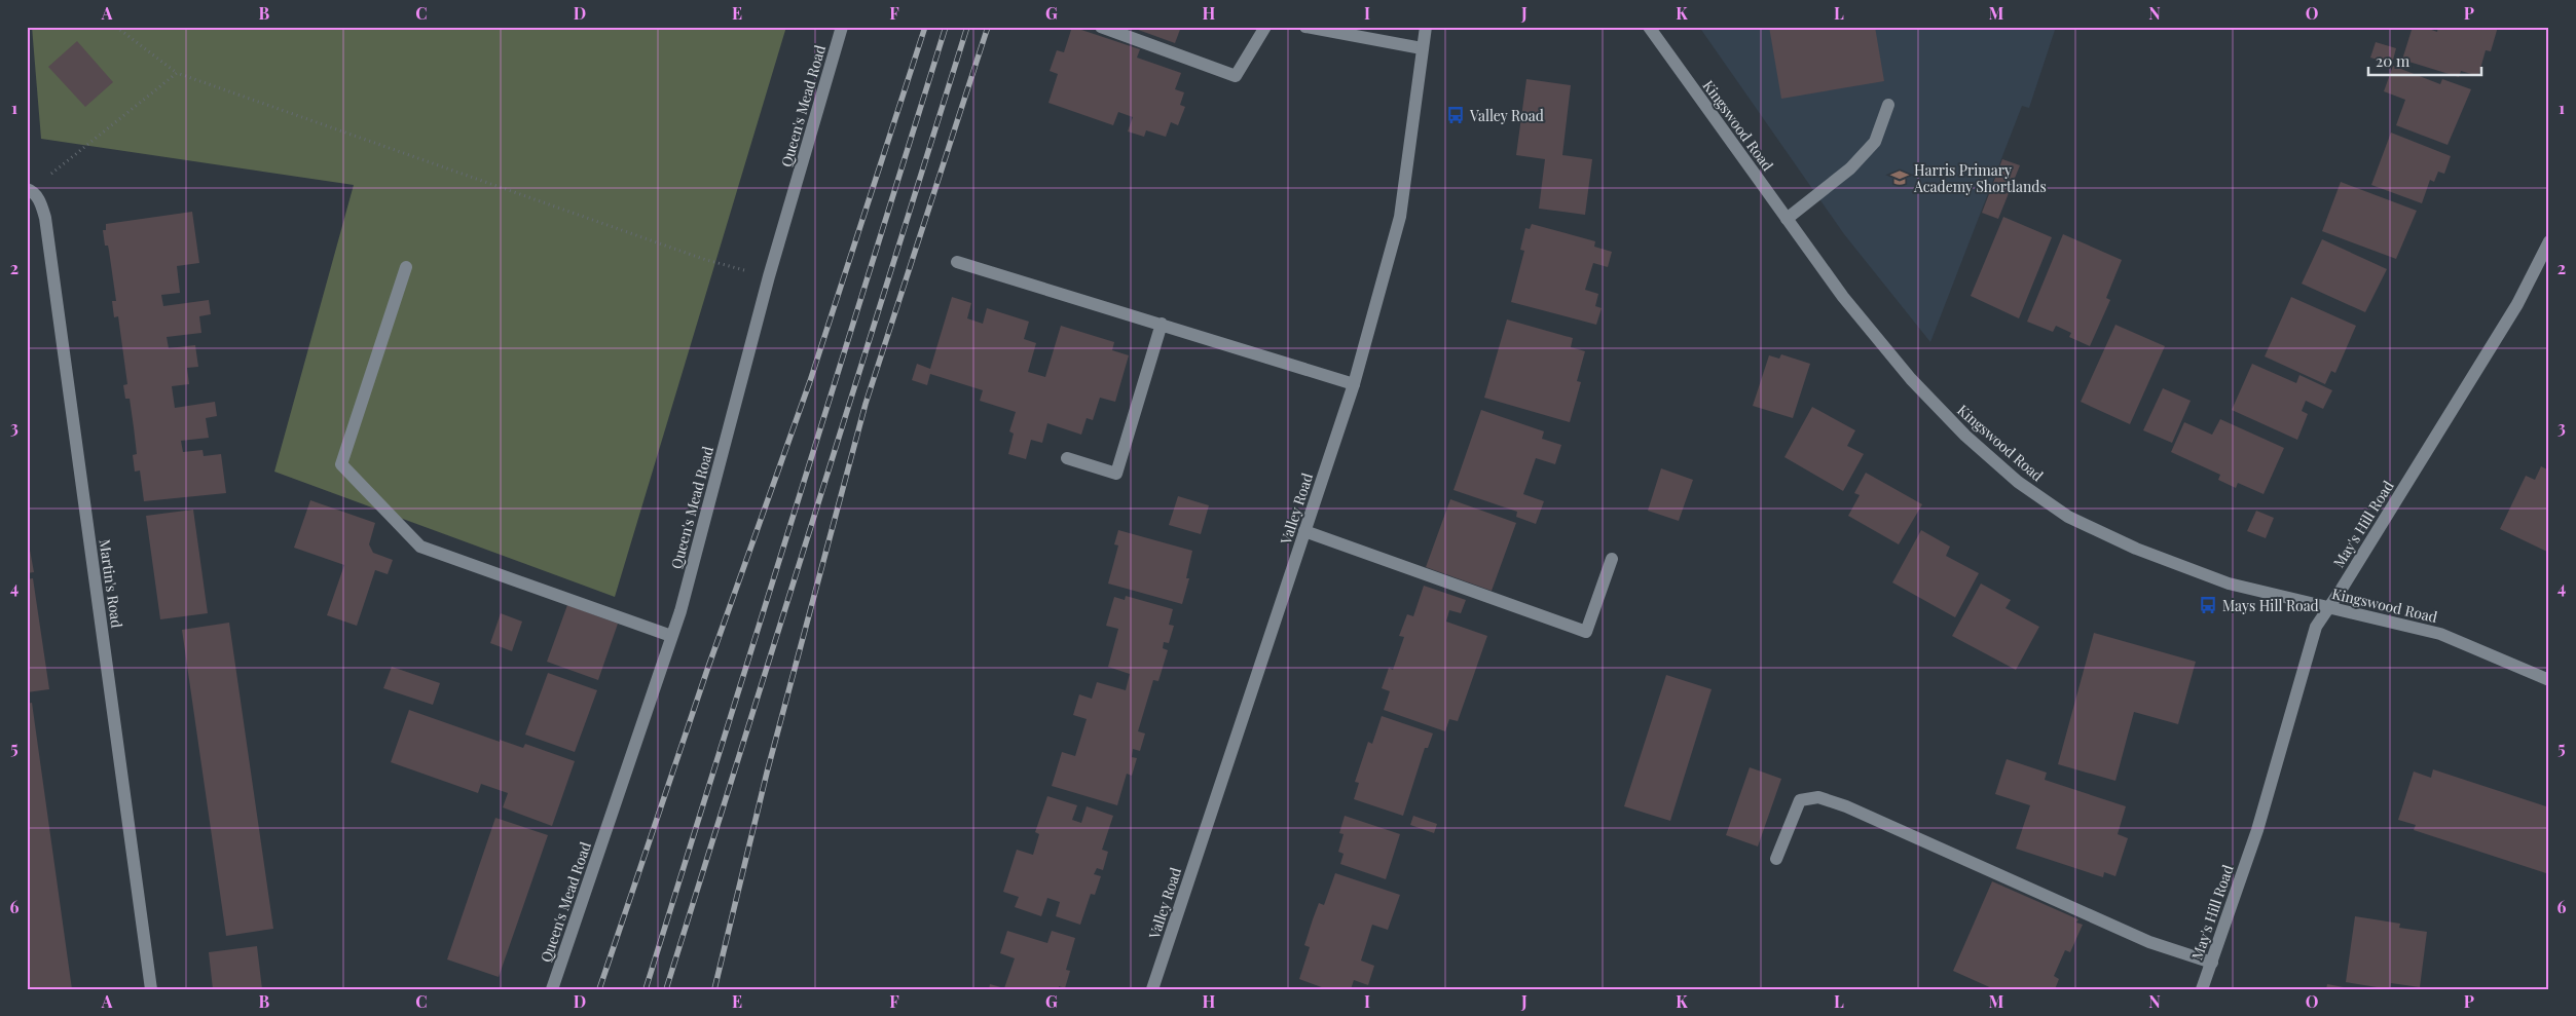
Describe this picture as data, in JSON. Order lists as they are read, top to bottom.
{
  "streets": {
    "street": [
      "Queen's Mead Road",
      "Kingswood Road",
      "Valley Road",
      "May's Hill Road",
      "Martin's Road"
    ]
  },
  "crossings": [
    ["Kingswood Road", "May's Hill Road"]
  ],
  "places": {
    "bus stop": ["Valley Road", "Mays Hill Road"],
    "school or university": ["Harris Primary Academy Shortlands"]
  },
  "scale_bar": "20 m",
  "grid": {
    "columns": [
      "A",
      "B",
      "C",
      "D",
      "E",
      "F",
      "G",
      "H",
      "I",
      "J",
      "K",
      "L",
      "M",
      "N",
      "O",
      "P"
    ],
    "rows": [
      "1",
      "2",
      "3",
      "4",
      "5",
      "6"
    ]
  }
}
